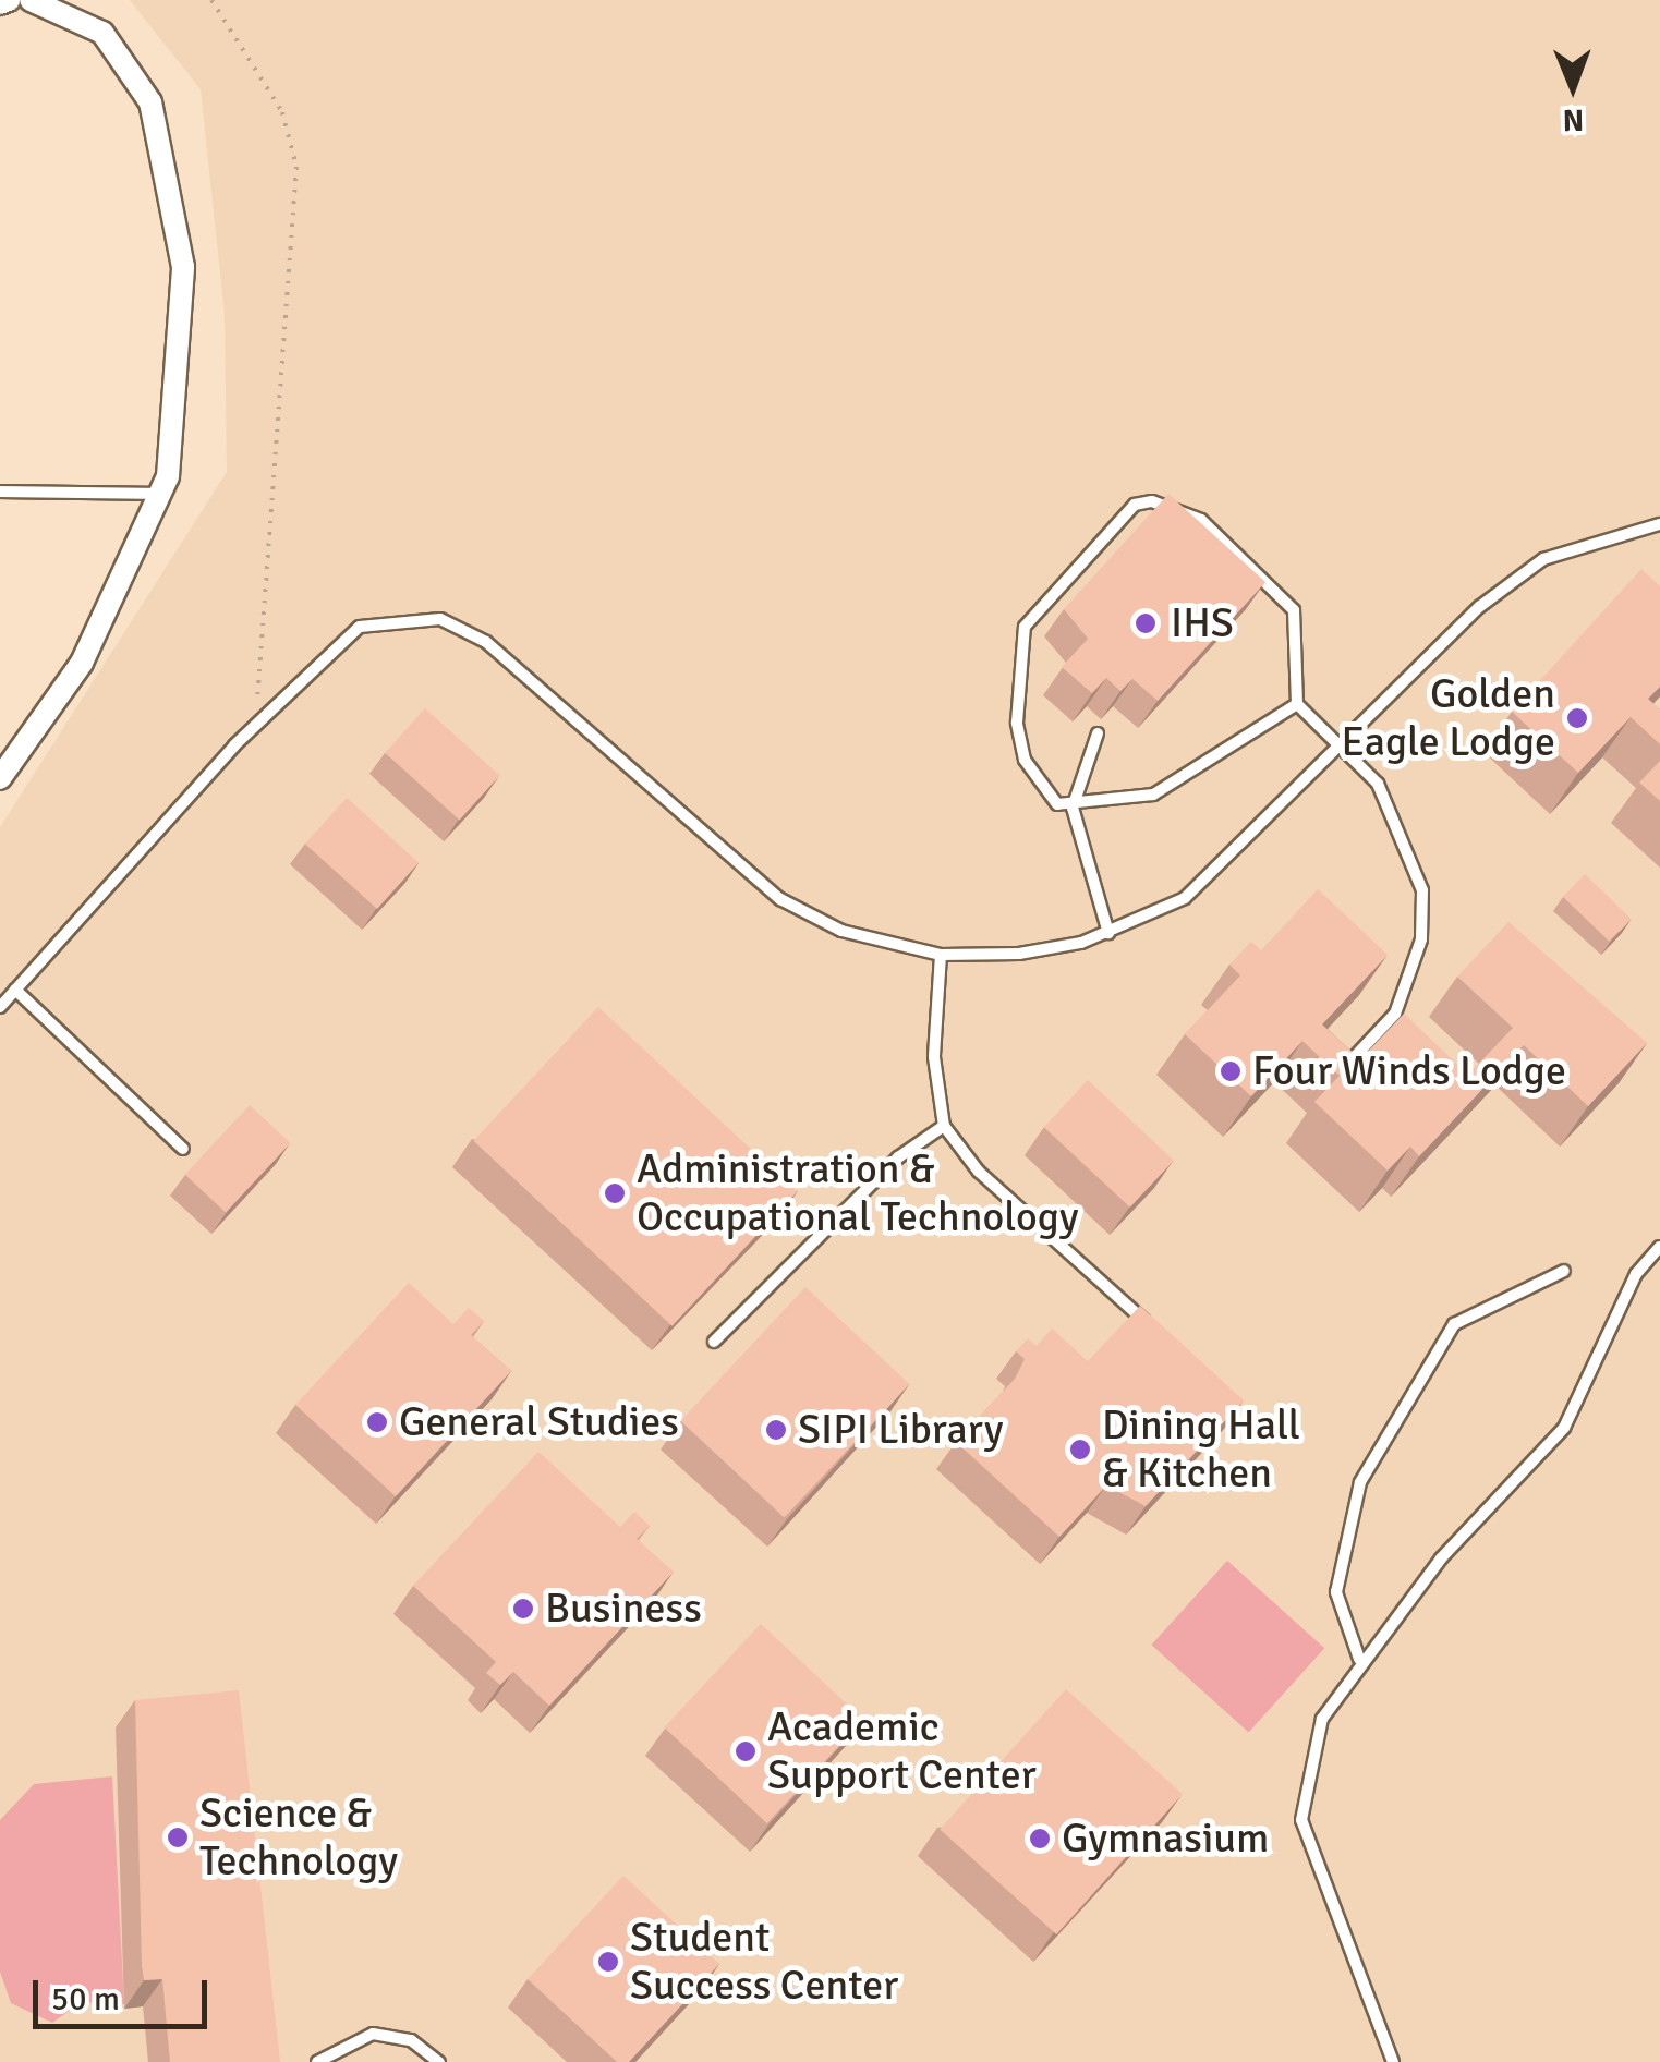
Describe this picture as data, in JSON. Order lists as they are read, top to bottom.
{
  "places": [
    "IHS",
    "Golden Eagle Lodge",
    "Four Winds Lodge",
    "Administration & Occupational Technology",
    "General Studies",
    "SIPI Library",
    "Dining Hall & Kitchen",
    "Business",
    "Academic Support Center",
    "Science & Technology",
    "Gymnasium",
    "Student Success Center"
  ],
  "scale_bar": "50 m",
  "north": "bottom"
}
